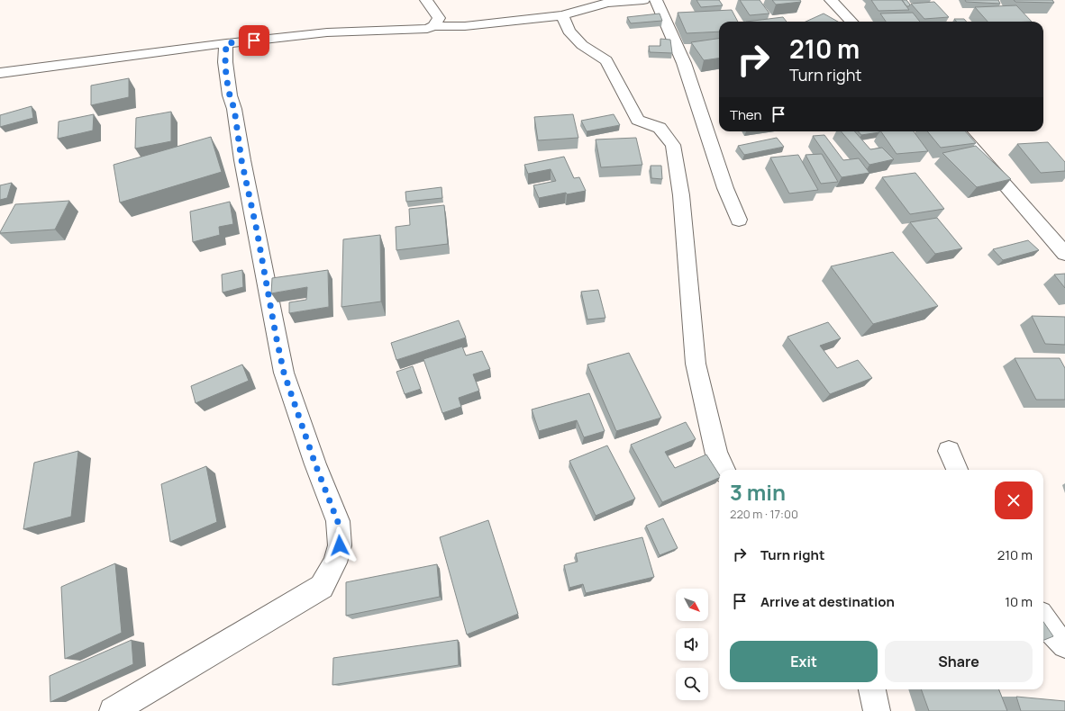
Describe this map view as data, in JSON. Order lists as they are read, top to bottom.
{
  "north": "bottom right",
  "page": {
    "turn": ["210 m", "Turn right"],
    "then": "Then",
    "heading": ["3 min", "220 m · 17:00"],
    "list": [
      {
        "name": "Turn right",
        "value": "210 m"
      },
      {
        "name": "Arrive at destination",
        "value": "10 m"
      }
    ],
    "buttons": ["Exit", "Share"]
  }
}
